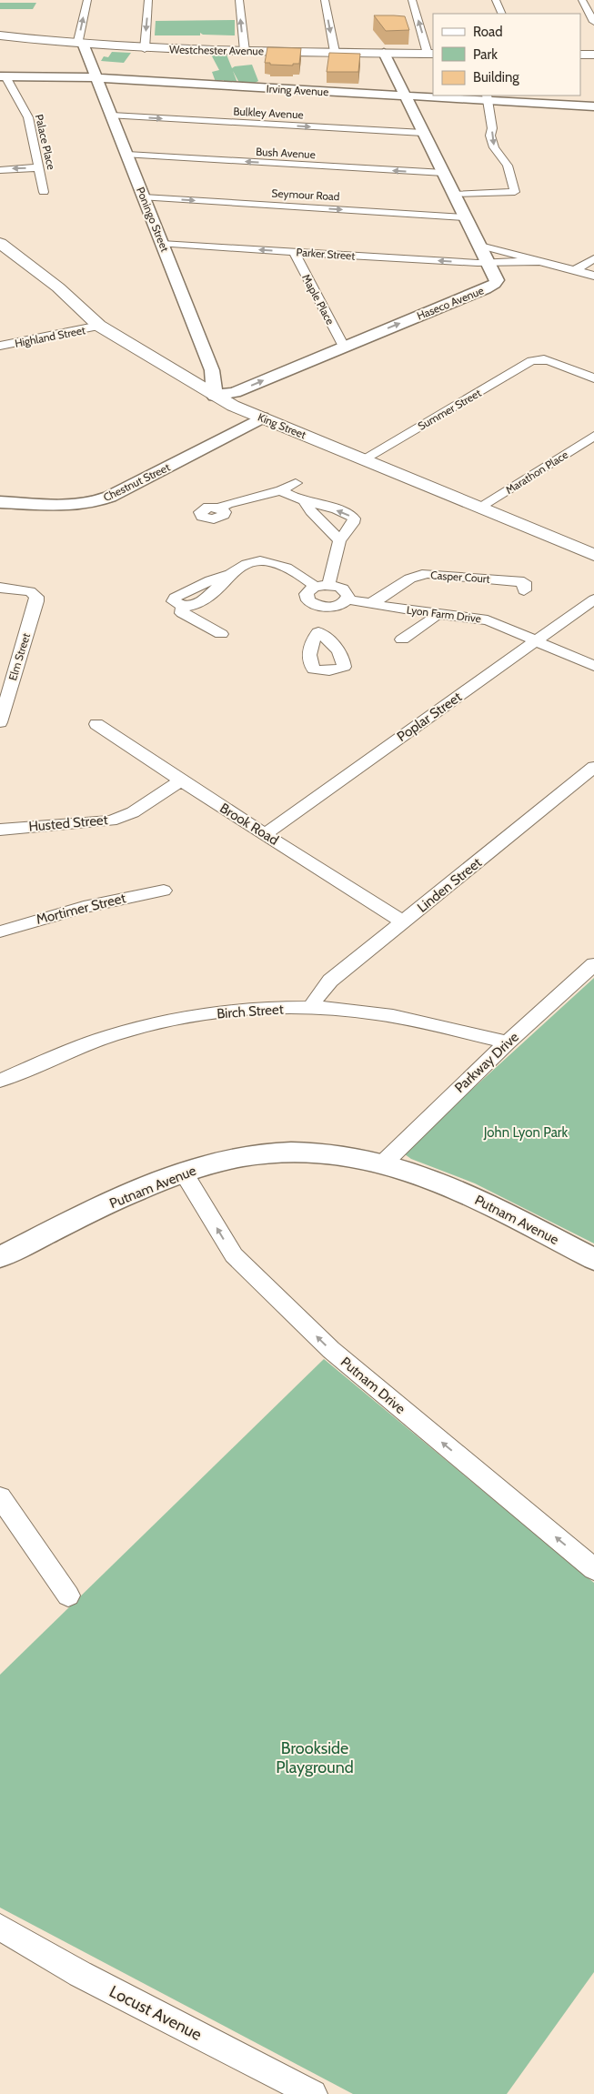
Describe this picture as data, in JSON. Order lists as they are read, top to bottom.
{
  "streets": {
    "main road": ["Westchester Avenue", "King Street"],
    "street": [
      "Irving Avenue",
      "Bulkley Avenue",
      "Palace Place",
      "Bush Avenue",
      "Seymour Road",
      "Poningo Street",
      "Parker Street",
      "Maple Place",
      "Haseco Avenue",
      "Highland Street",
      "Summer Street",
      "Marathon Place",
      "Chestnut Street",
      "Casper Court",
      "Lyon Farm Drive",
      "Elm Street",
      "Poplar Street",
      "Husted Street",
      "Brook Road",
      "Linden Street",
      "Mortimer Street",
      "Birch Street",
      "Parkway Drive",
      "Putnam Avenue",
      "Putnam Drive",
      "Locust Avenue"
    ]
  },
  "crossings": [
    ["Westchester Avenue", "Poningo Street"],
    ["Westchester Avenue", "Haseco Avenue"],
    ["Irving Avenue", "Palace Place"],
    ["Irving Avenue", "Poningo Street"],
    ["Irving Avenue", "Haseco Avenue"],
    ["Bulkley Avenue", "Poningo Street"],
    ["Bulkley Avenue", "Haseco Avenue"],
    ["Bush Avenue", "Poningo Street"],
    ["Bush Avenue", "Haseco Avenue"],
    ["Seymour Road", "Poningo Street"],
    ["Seymour Road", "Haseco Avenue"],
    ["Poningo Street", "Parker Street"],
    ["Poningo Street", "Haseco Avenue"],
    ["Poningo Street", "King Street"],
    ["Parker Street", "Maple Place"],
    ["Parker Street", "Haseco Avenue"],
    ["Maple Place", "Haseco Avenue"],
    ["Haseco Avenue", "King Street"],
    ["Highland Street", "King Street"],
    ["Summer Street", "King Street"],
    ["King Street", "Marathon Place"],
    ["King Street", "Chestnut Street"],
    ["Casper Court", "Lyon Farm Drive"],
    ["Lyon Farm Drive", "Poplar Street"],
    ["Poplar Street", "Brook Road"],
    ["Husted Street", "Brook Road"],
    ["Brook Road", "Linden Street"],
    ["Linden Street", "Birch Street"],
    ["Birch Street", "Parkway Drive"],
    ["Parkway Drive", "Putnam Avenue"],
    ["Putnam Avenue", "Putnam Drive"]
  ],
  "one_way": [
    "Bulkley Avenue",
    "Bush Avenue",
    "Seymour Road",
    "Parker Street",
    "Haseco Avenue",
    "Putnam Drive"
  ],
  "parks": ["John Lyon Park", "Brookside Playground"],
  "legend": ["Road", "Park", "Building"]
}
